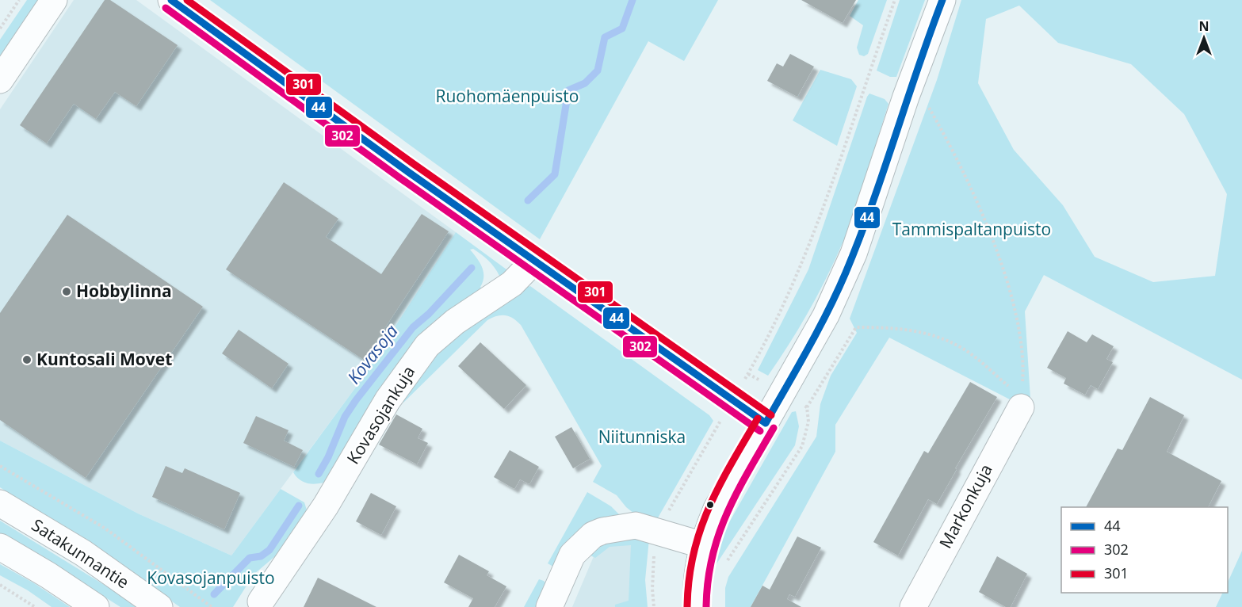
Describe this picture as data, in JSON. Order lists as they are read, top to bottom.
{
  "streets": {
    "street": ["Kovasojankuja", "Markonkuja", "Satakunnantie"]
  },
  "water": ["Kovasoja"],
  "parks": [
    "Ruohomäenpuisto",
    "Tammispaltanpuisto",
    "Niitunniska",
    "Kovasojanpuisto"
  ],
  "places": ["Hobbylinna", "Kuntosali Movet"],
  "lines": ["transit line 44", "transit line 301", "transit line 302"],
  "legend": ["44", "302", "301"],
  "north": "top"
}
